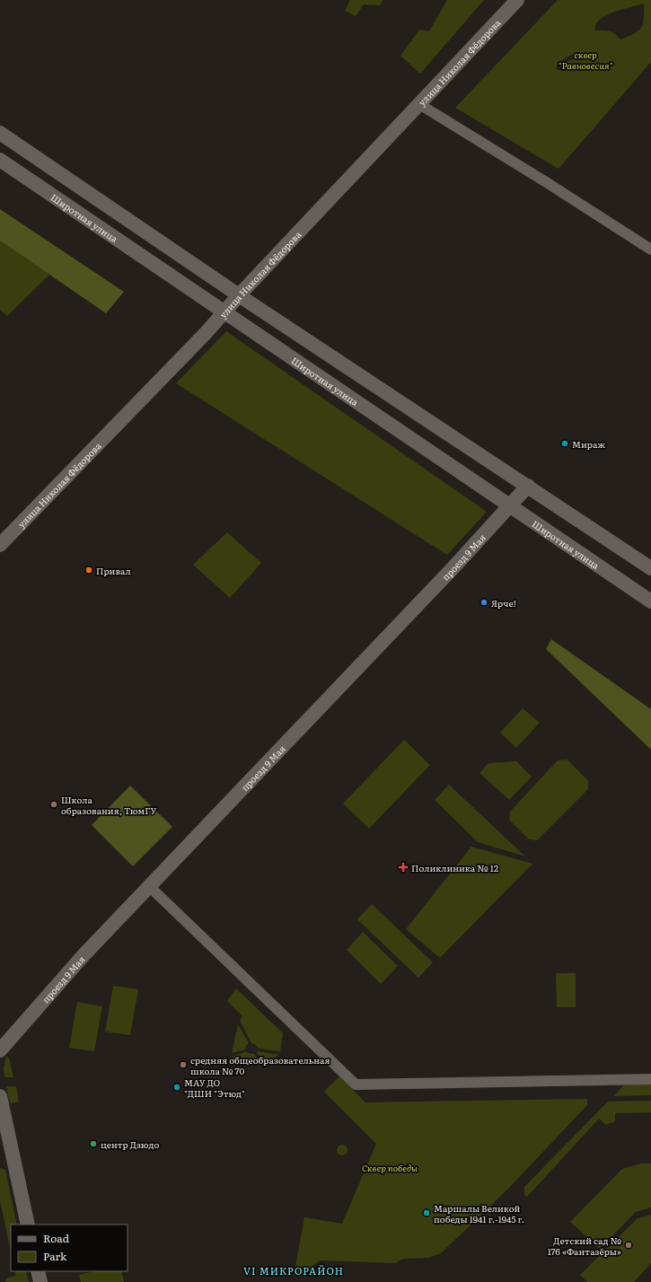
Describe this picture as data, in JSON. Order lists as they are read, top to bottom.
{
  "streets": {
    "street": ["улица Николая Фёдорова", "Широтная улица", "проезд 9 Мая"]
  },
  "crossings": [
    ["улица Николая Фёдорова", "Широтная улица"],
    ["Широтная улица", "проезд 9 Мая"]
  ],
  "districts": ["VI МИКРОРАЙОН"],
  "parks": ["сквер \"Равновесия\"", "Сквер победы"],
  "places": {
    "other": [
      "Мираж",
      "Привал",
      "Ярче!",
      "Школа образования, ТюмГУ",
      "средняя общеобразовательная школа № 70",
      "МАУ ДО \"ДШИ \"Этюд\"",
      "центр Дзюдо",
      "Маршалы Великой победы 1941 г.-1945 г.",
      "Детский сад № 176 «Фантазёры»"
    ],
    "health": ["Поликлиника № 12"]
  },
  "legend": ["Road", "Park"]
}
